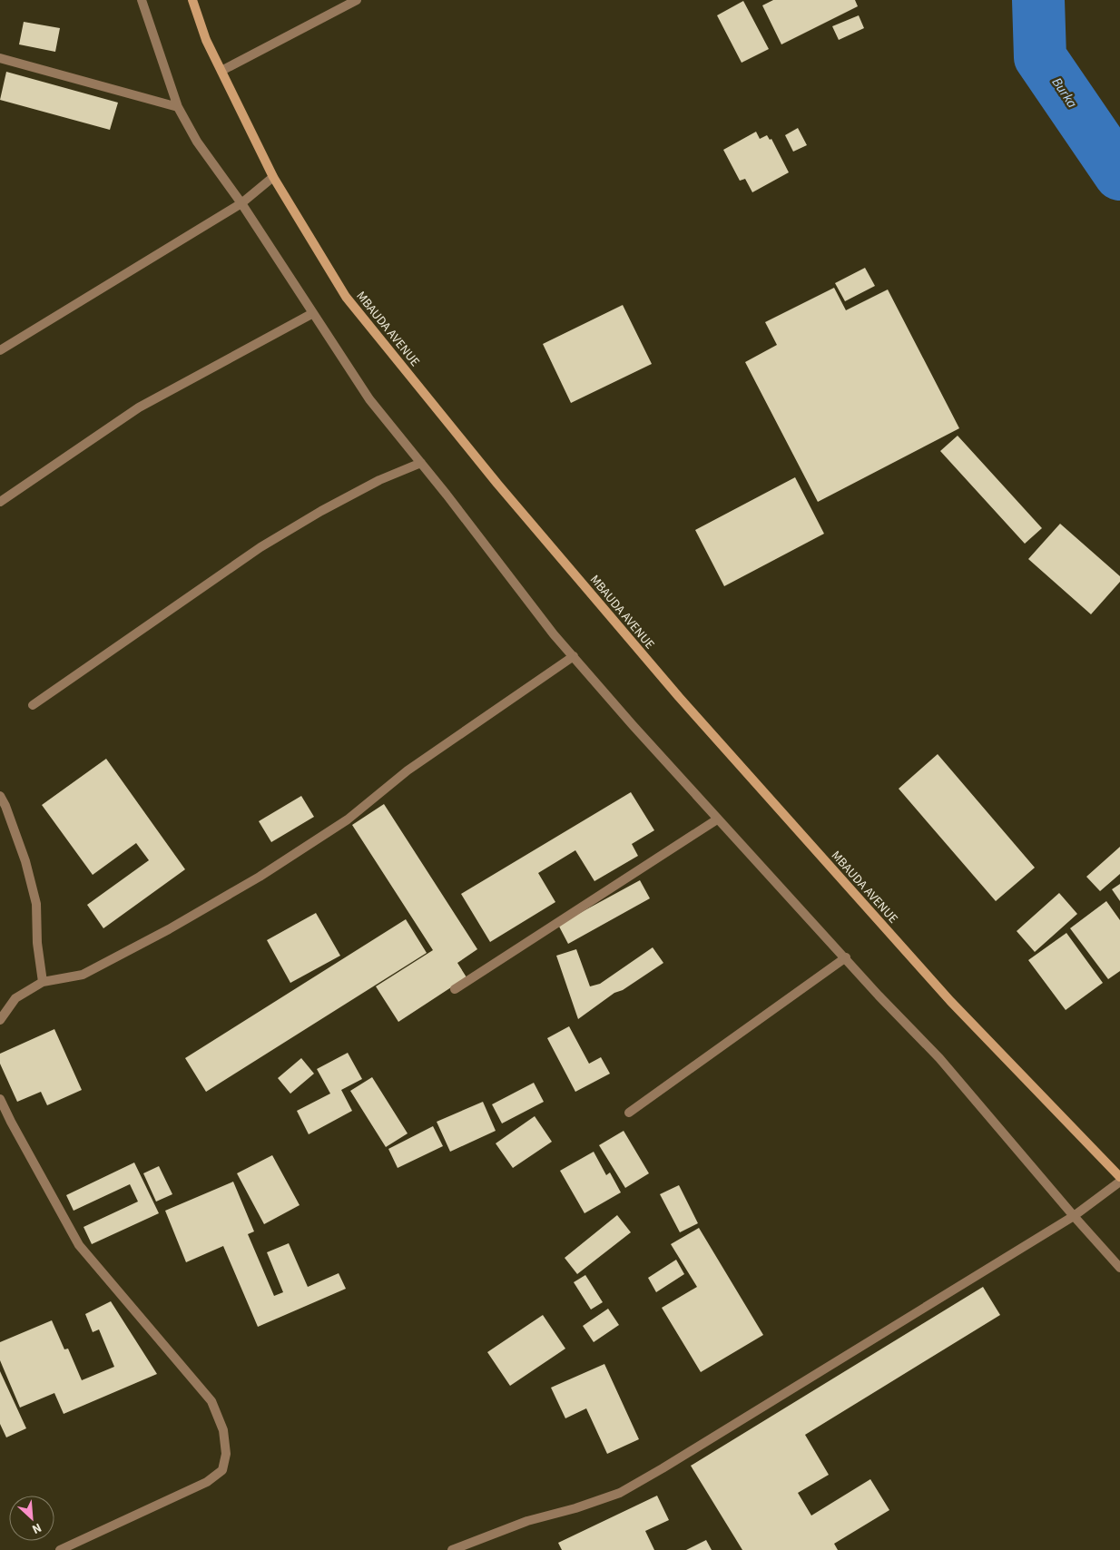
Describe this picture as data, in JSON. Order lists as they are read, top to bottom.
{
  "streets": {
    "street": ["MBAUDA AVENUE"]
  },
  "water": ["Burka"],
  "north": "bottom right"
}
